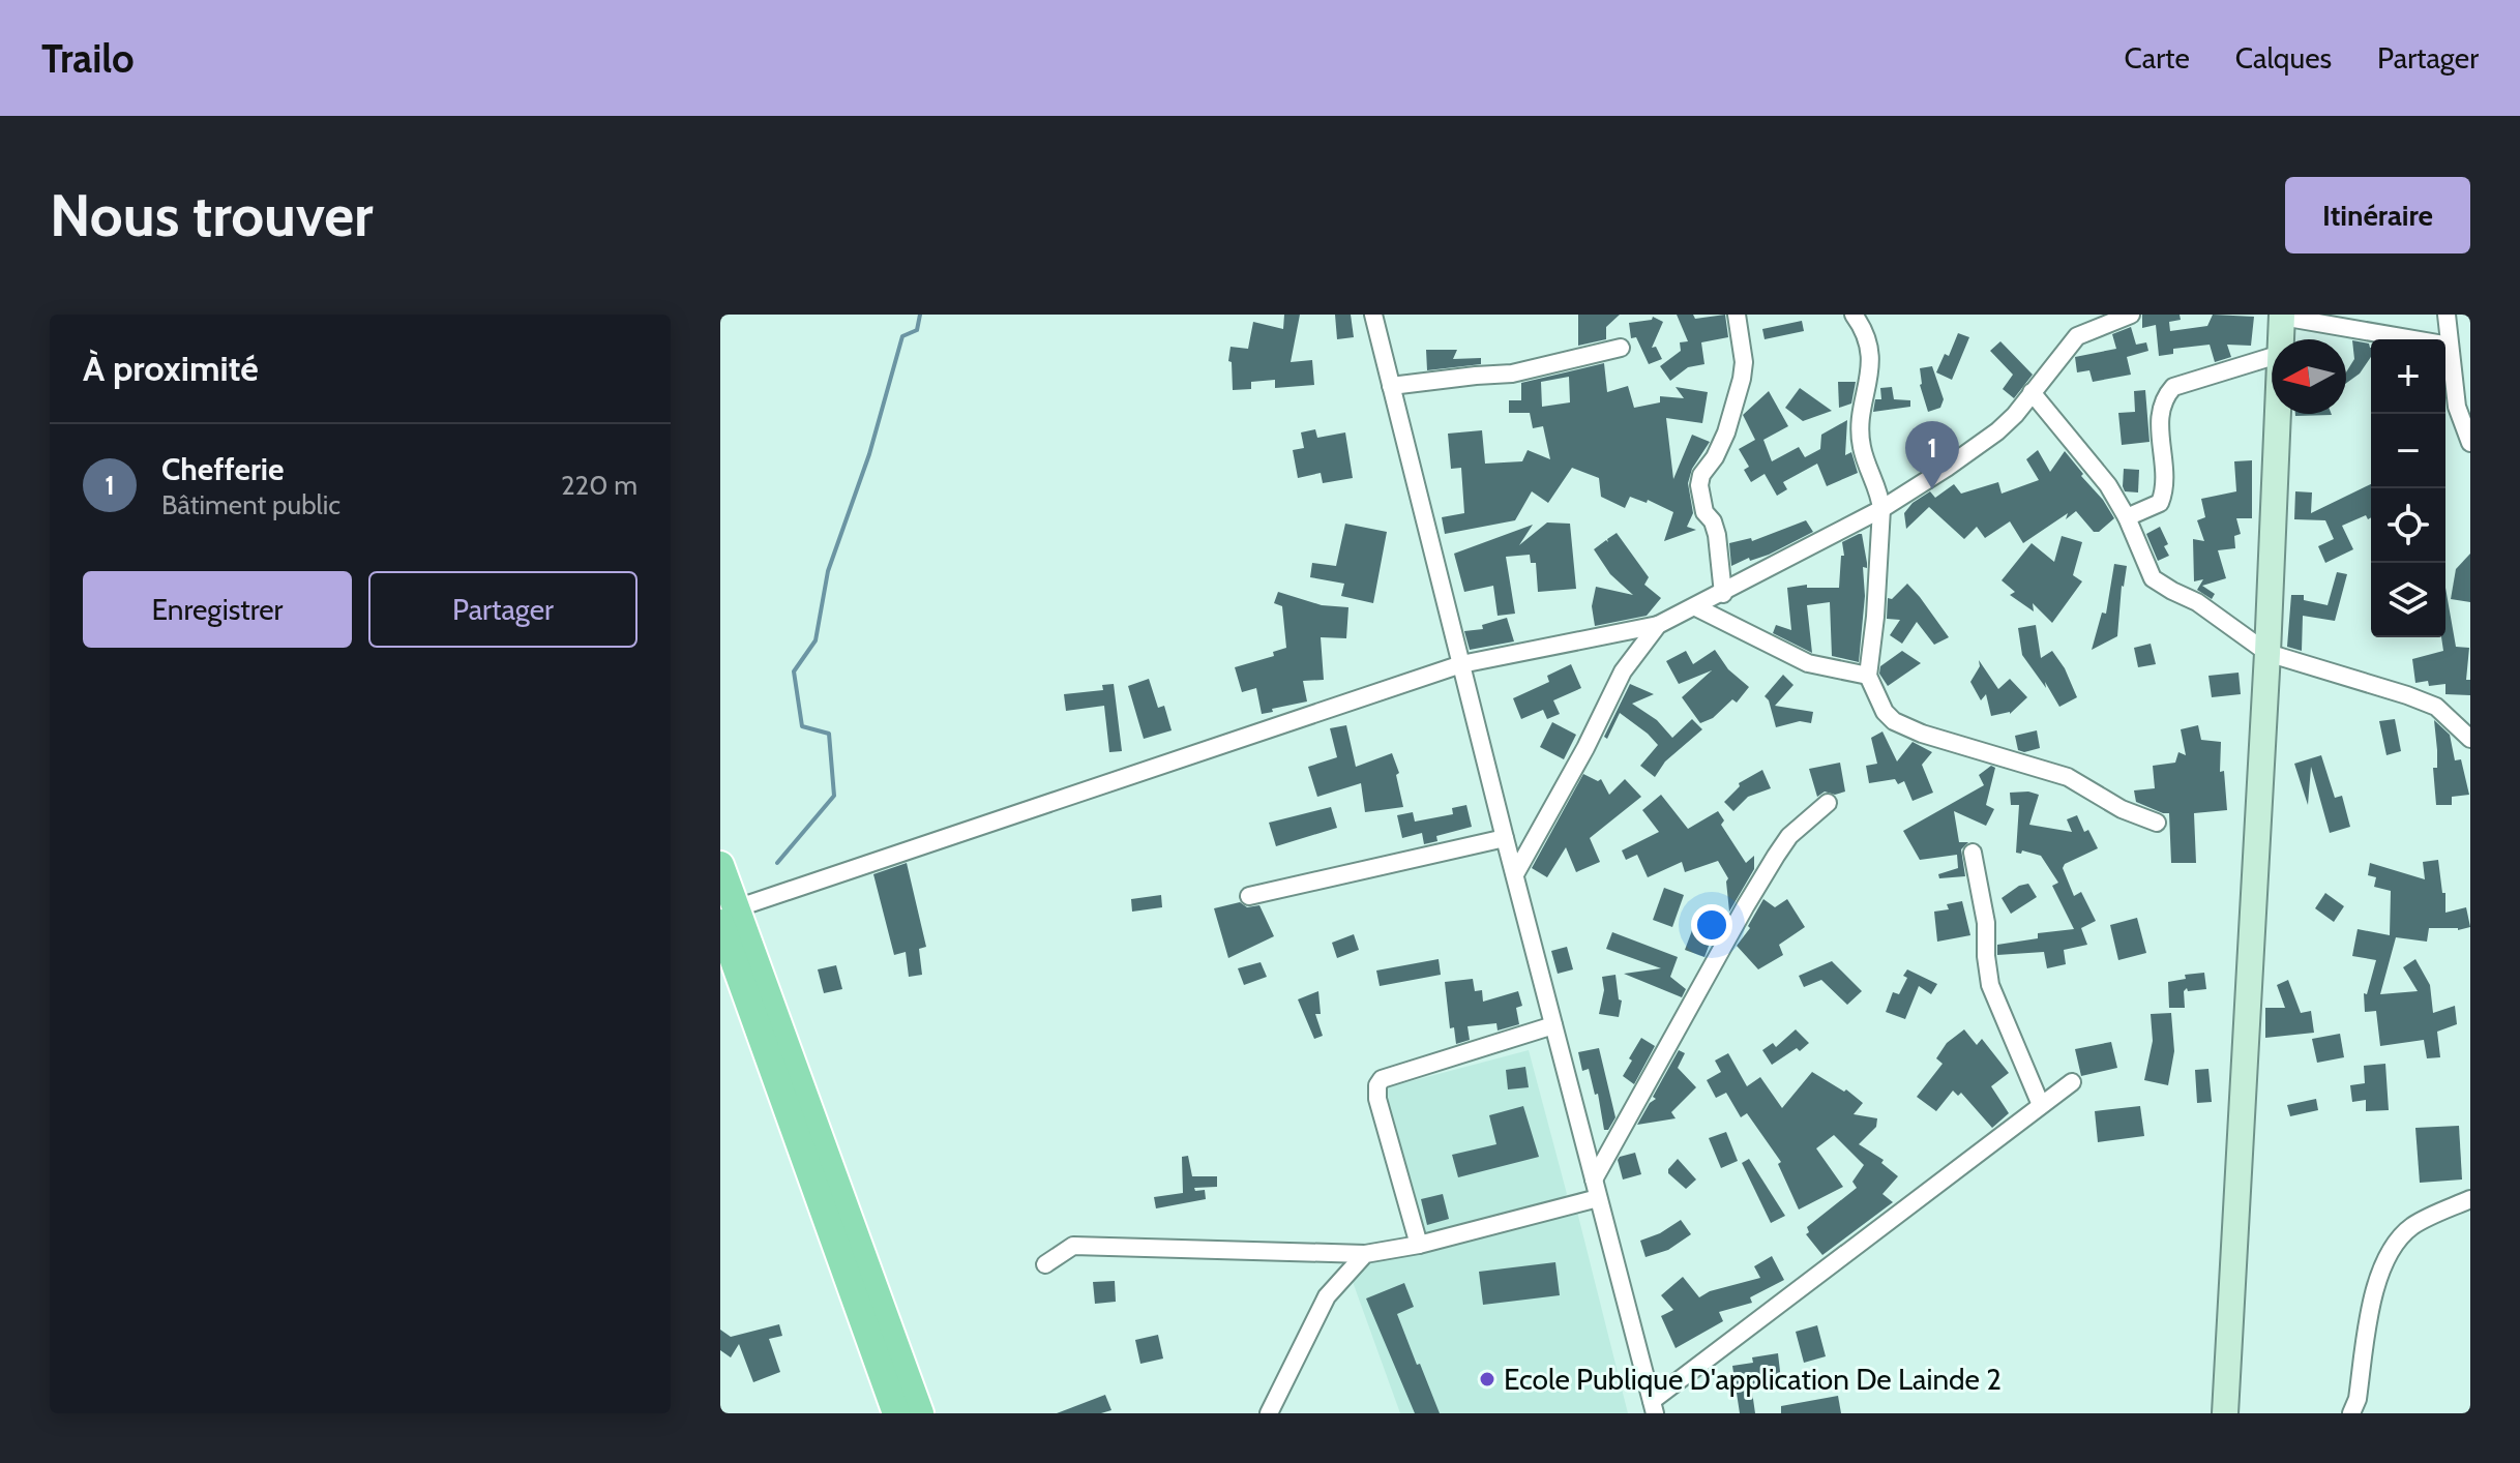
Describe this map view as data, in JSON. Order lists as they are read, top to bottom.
{
  "places": ["Ecole Publique D'application De Lainde 2"],
  "north": "left",
  "page": {
    "header": "Trailo",
    "nav": ["Carte", "Calques", "Partager"],
    "buttons": [
      "Itinéraire",
      ["Enregistrer", "Partager"]
    ],
    "title": "Nous trouver",
    "heading": "À proximité",
    "map_buttons": ["+", "−"],
    "pins": "1",
    "list": [
      {
        "mark": "1",
        "name": "Chefferie",
        "note": "Bâtiment public",
        "value": "220 m"
      }
    ]
  }
}
